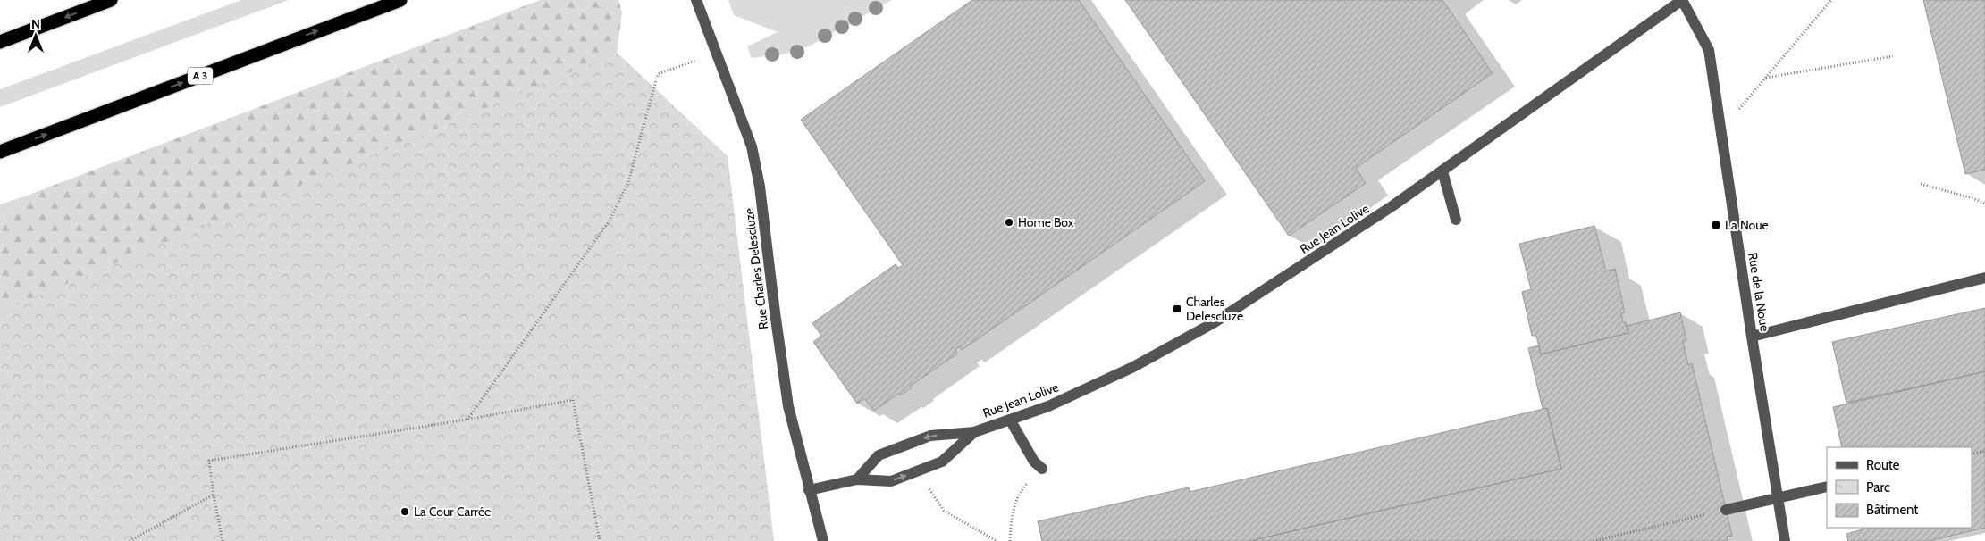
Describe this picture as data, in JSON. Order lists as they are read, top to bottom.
{
  "streets": {
    "highway": ["A 3"],
    "street": ["Rue Jean Lolive", "Rue Charles Delescluze", "Rue de la Noue"]
  },
  "crossings": [
    ["Rue Jean Lolive", "Rue Charles Delescluze"],
    ["Rue Jean Lolive", "Rue de la Noue"]
  ],
  "places": {
    "other": ["Home Box", "La Cour Carrée"],
    "transit": ["La Noue", "Charles Delescluze"]
  },
  "legend": ["Route", "Parc", "Bâtiment"],
  "north": "top"
}
